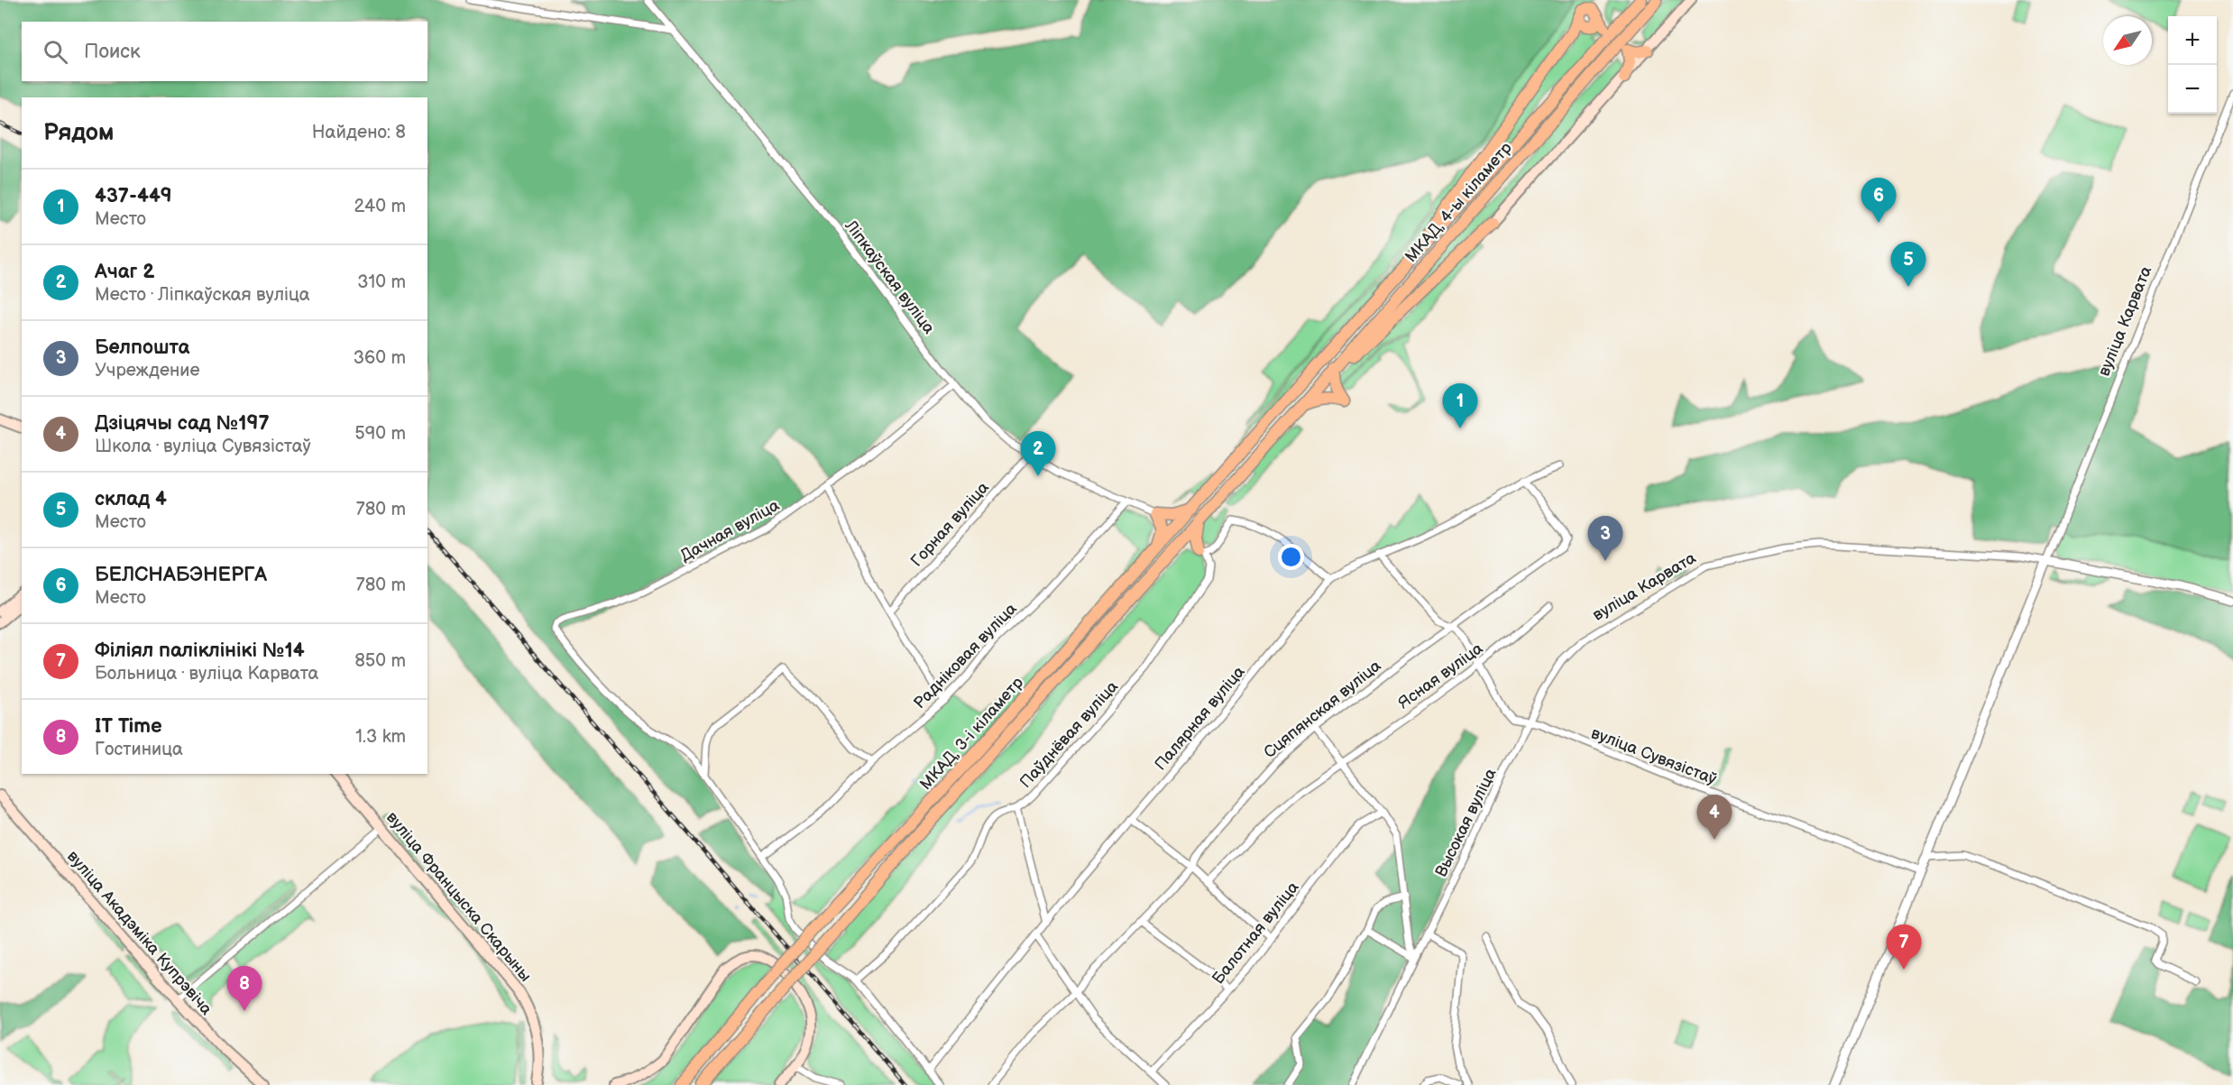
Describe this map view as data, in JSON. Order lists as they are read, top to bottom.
{
  "streets": {
    "highway": ["МКАД, 4-ы кіламетр", "МКАД, 3-і кіламетр"],
    "main road": ["вуліца Францыска Скарыны", "вуліца Акадэміка Купрэвіча"],
    "street": [
      "Ліпкаўская вуліца",
      "вуліца Карвата",
      "Горная вуліца",
      "Дачная вуліца",
      "Радніковая вуліца",
      "Ясная вуліца",
      "Сцяпянская вуліца",
      "Палярная вуліца",
      "Паўднёвая вуліца",
      "вуліца Сувязістаў",
      "Высокая вуліца",
      "Балотная вуліца"
    ]
  },
  "crossings": [
    ["МКАД, 4-ы кіламетр", "МКАД, 3-і кіламетр"],
    ["Ліпкаўская вуліца", "Горная вуліца"],
    ["Ліпкаўская вуліца", "Дачная вуліца"],
    ["Ліпкаўская вуліца", "Радніковая вуліца"],
    ["вуліца Карвата", "вуліца Сувязістаў"],
    ["вуліца Карвата", "Высокая вуліца"],
    ["Ясная вуліца", "вуліца Сувязістаў"],
    ["Сцяпянская вуліца", "Палярная вуліца"],
    ["Сцяпянская вуліца", "вуліца Сувязістаў"],
    ["Палярная вуліца", "вуліца Сувязістаў"],
    ["вуліца Сувязістаў", "Высокая вуліца"]
  ],
  "north": "bottom left",
  "page": {
    "map_buttons": ["+", "−"],
    "search": "Поиск",
    "heading": ["Рядом", "Найдено: 8"],
    "list": [
      {
        "mark": "1",
        "name": "437-449",
        "note": "Место",
        "value": "240 m"
      },
      {
        "mark": "2",
        "name": "Ачаг 2",
        "note": "Место · Ліпкаўская вуліца",
        "value": "310 m"
      },
      {
        "mark": "3",
        "name": "Белпошта",
        "note": "Учреждение",
        "value": "360 m"
      },
      {
        "mark": "4",
        "name": "Дзіцячы сад №197",
        "note": "Школа · вуліца Сувязістаў",
        "value": "590 m"
      },
      {
        "mark": "5",
        "name": "склад 4",
        "note": "Место",
        "value": "780 m"
      },
      {
        "mark": "6",
        "name": "БЕЛСНАБЭНЕРГА",
        "note": "Место",
        "value": "780 m"
      },
      {
        "mark": "7",
        "name": "Філіял паліклінікі №14",
        "note": "Больница · вуліца Карвата",
        "value": "850 m"
      },
      {
        "mark": "8",
        "name": "IT Time",
        "note": "Гостиница",
        "value": "1.3 km"
      }
    ],
    "pins": [
      "6",
      "5",
      "1",
      "2",
      "3",
      "4",
      "7",
      "8"
    ]
  }
}
